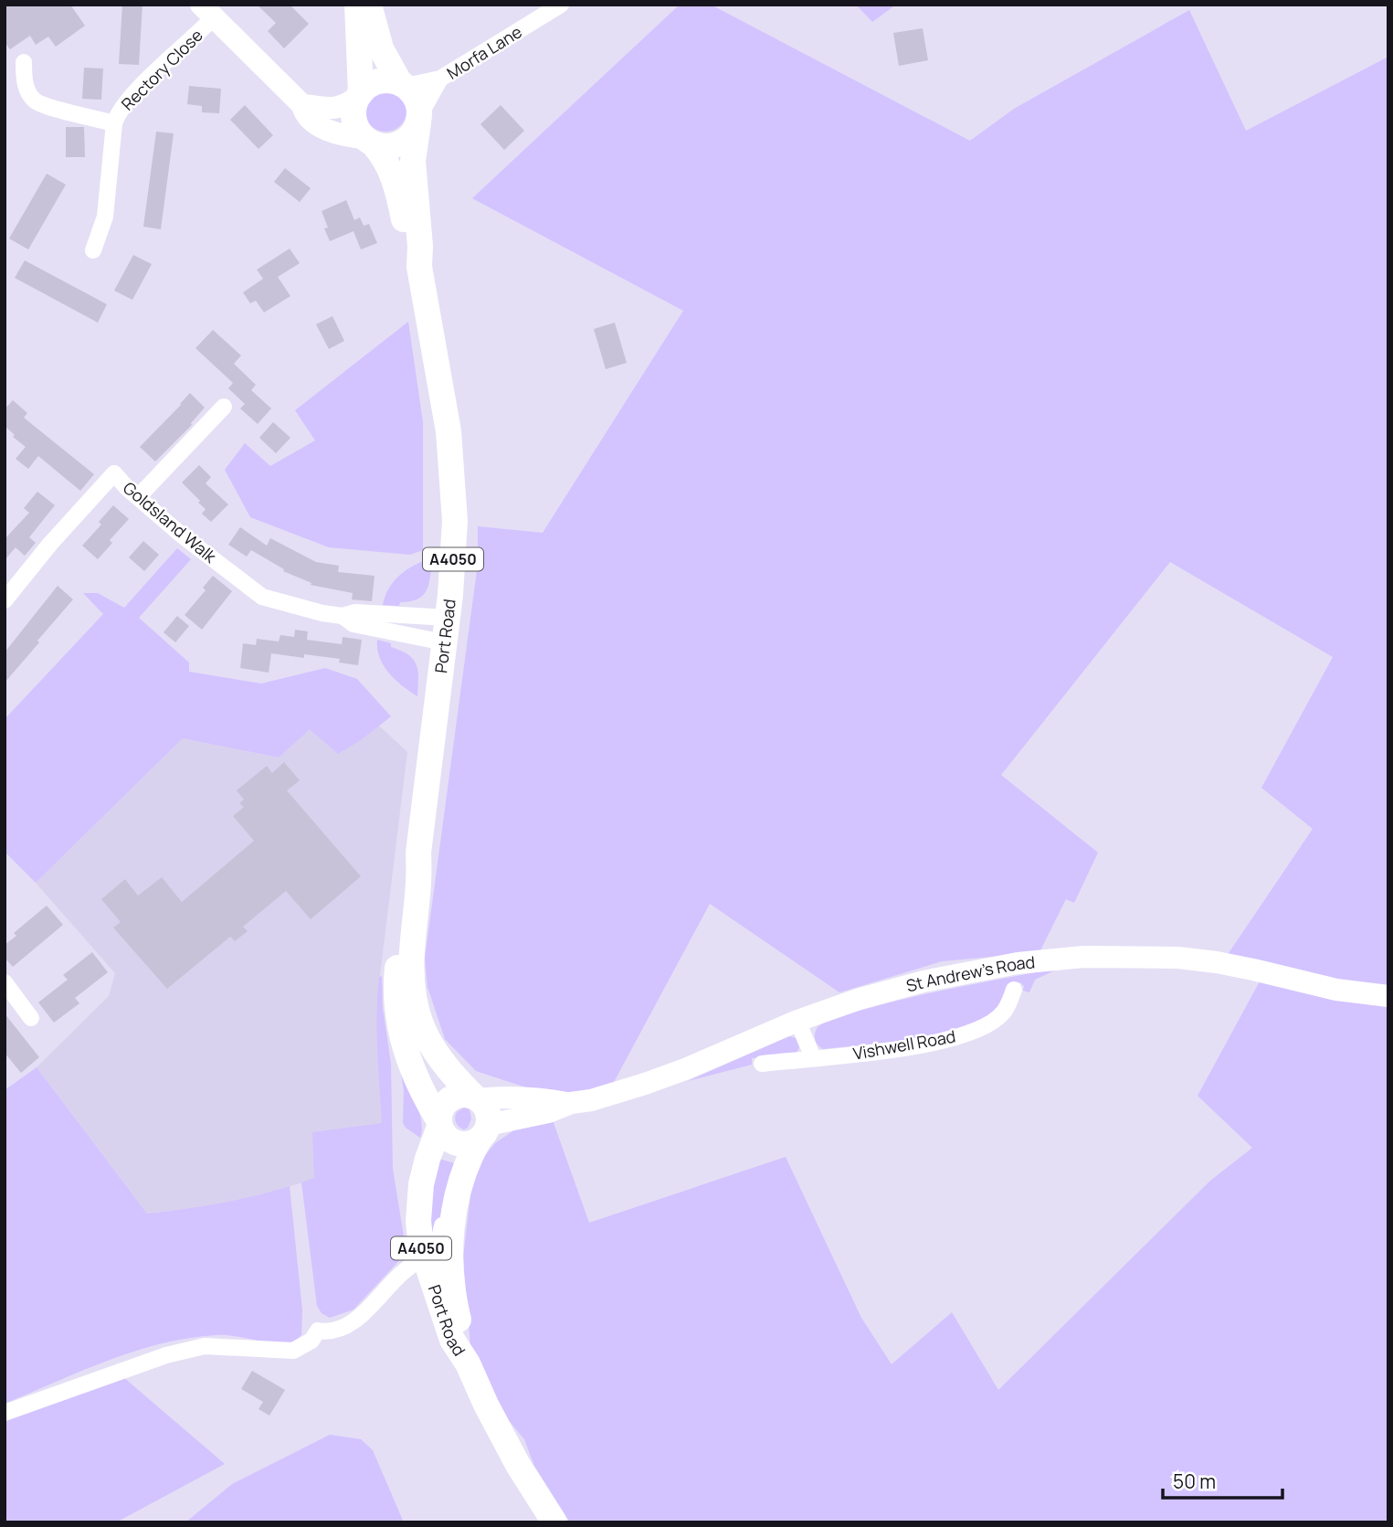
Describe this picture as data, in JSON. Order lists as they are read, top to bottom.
{
  "streets": {
    "main road": ["A4050", "Port Road"],
    "street": [
      "Morfa Lane",
      "Rectory Close",
      "Goldsland Walk",
      "St Andrew's Road",
      "Vishwell Road"
    ]
  },
  "crossings": [
    ["Morfa Lane", "Port Road"],
    ["Goldsland Walk", "Port Road"],
    ["Port Road", "St Andrew's Road"]
  ],
  "scale_bar": "50 m"
}
